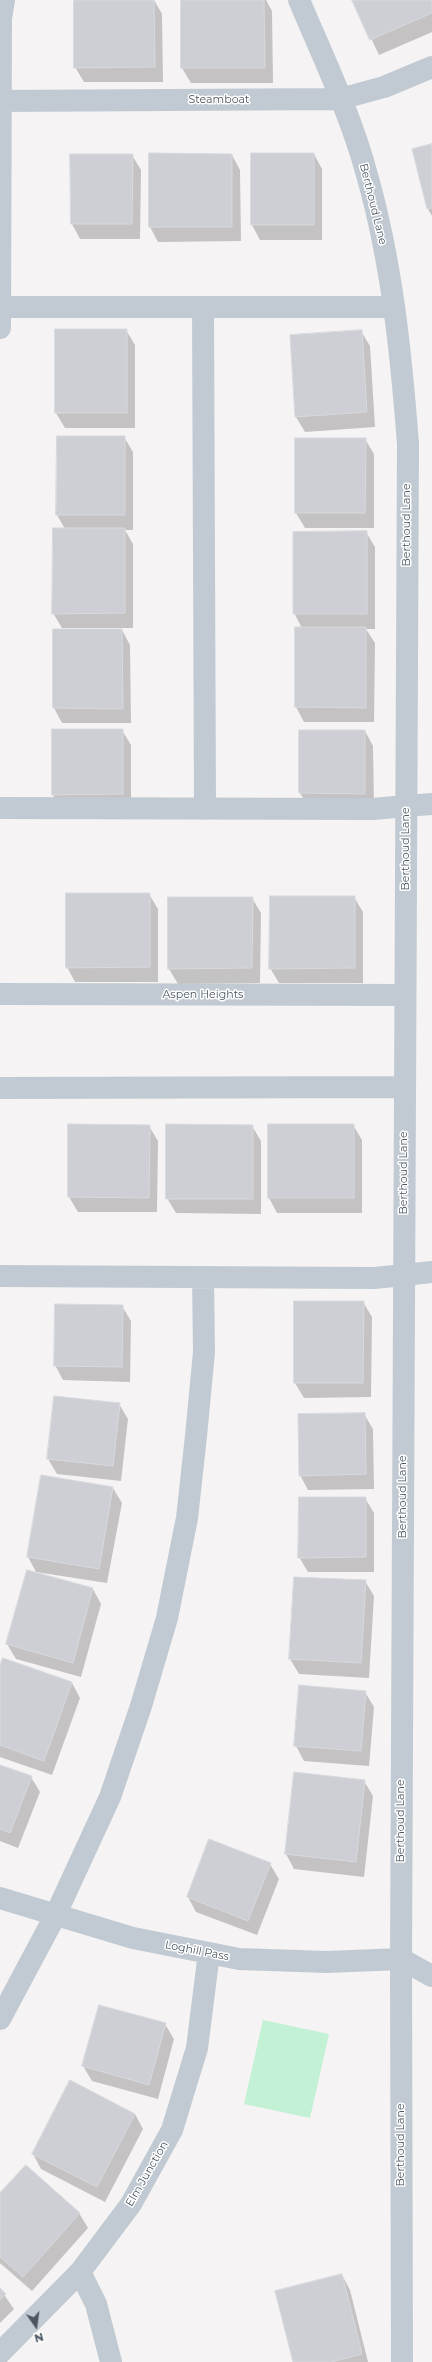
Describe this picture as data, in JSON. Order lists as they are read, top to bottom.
{
  "streets": {
    "street": [
      "Steamboat",
      "Berthoud Lane",
      "Aspen Heights",
      "Loghill Pass",
      "Elm Junction"
    ]
  },
  "crossings": [
    ["Steamboat", "Berthoud Lane"],
    ["Berthoud Lane", "Aspen Heights"],
    ["Berthoud Lane", "Loghill Pass"],
    ["Loghill Pass", "Elm Junction"]
  ],
  "north": "bottom"
}
